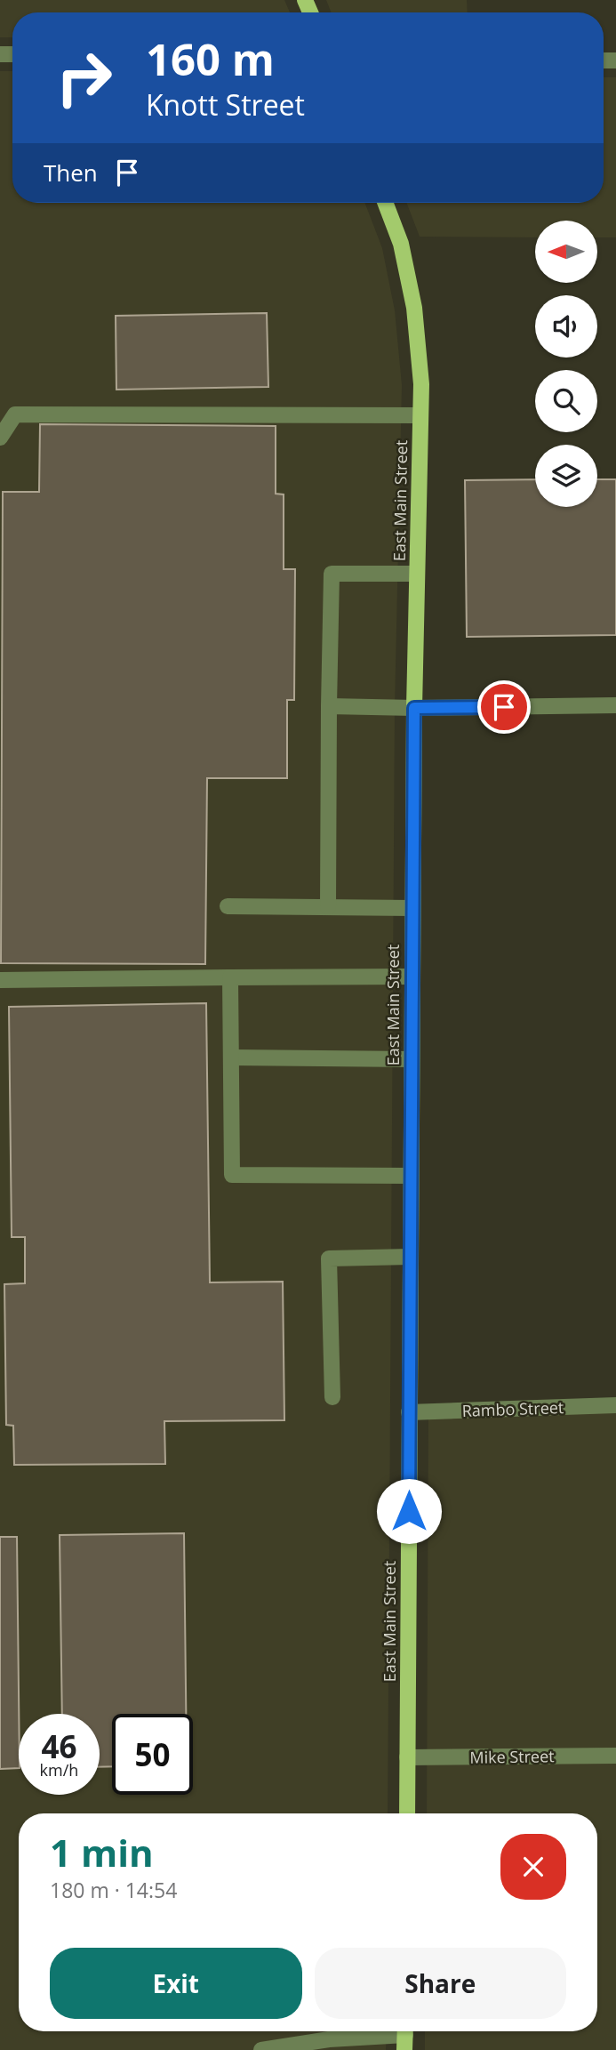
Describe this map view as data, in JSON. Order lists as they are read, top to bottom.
{
  "streets": {
    "main road": ["East Main Street"],
    "street": ["Rambo Street", "Mike Street"]
  },
  "crossings": [
    ["East Main Street", "Rambo Street"],
    ["East Main Street", "Mike Street"]
  ],
  "north": "left",
  "page": {
    "turn": ["160 m", "Knott Street"],
    "then": "Then",
    "speed": "46 km/h",
    "limit": "50",
    "heading": ["1 min", "180 m · 14:54"],
    "buttons": ["Exit", "Share"]
  }
}
